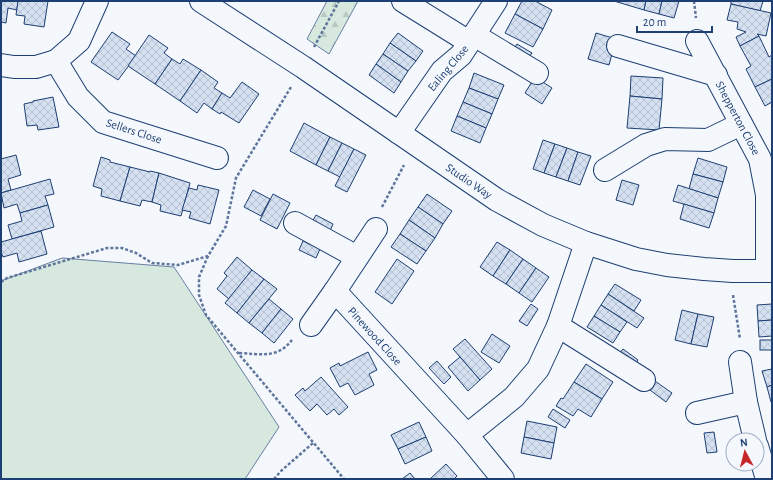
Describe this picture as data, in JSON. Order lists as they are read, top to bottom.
{
  "streets": {
    "street": [
      "Ealing Close",
      "Shepperton Close",
      "Sellers Close",
      "Studio Way",
      "Pinewood Close"
    ]
  },
  "crossings": [
    ["Ealing Close", "Studio Way"],
    ["Shepperton Close", "Studio Way"]
  ],
  "scale_bar": "20 m",
  "north": "top"
}
